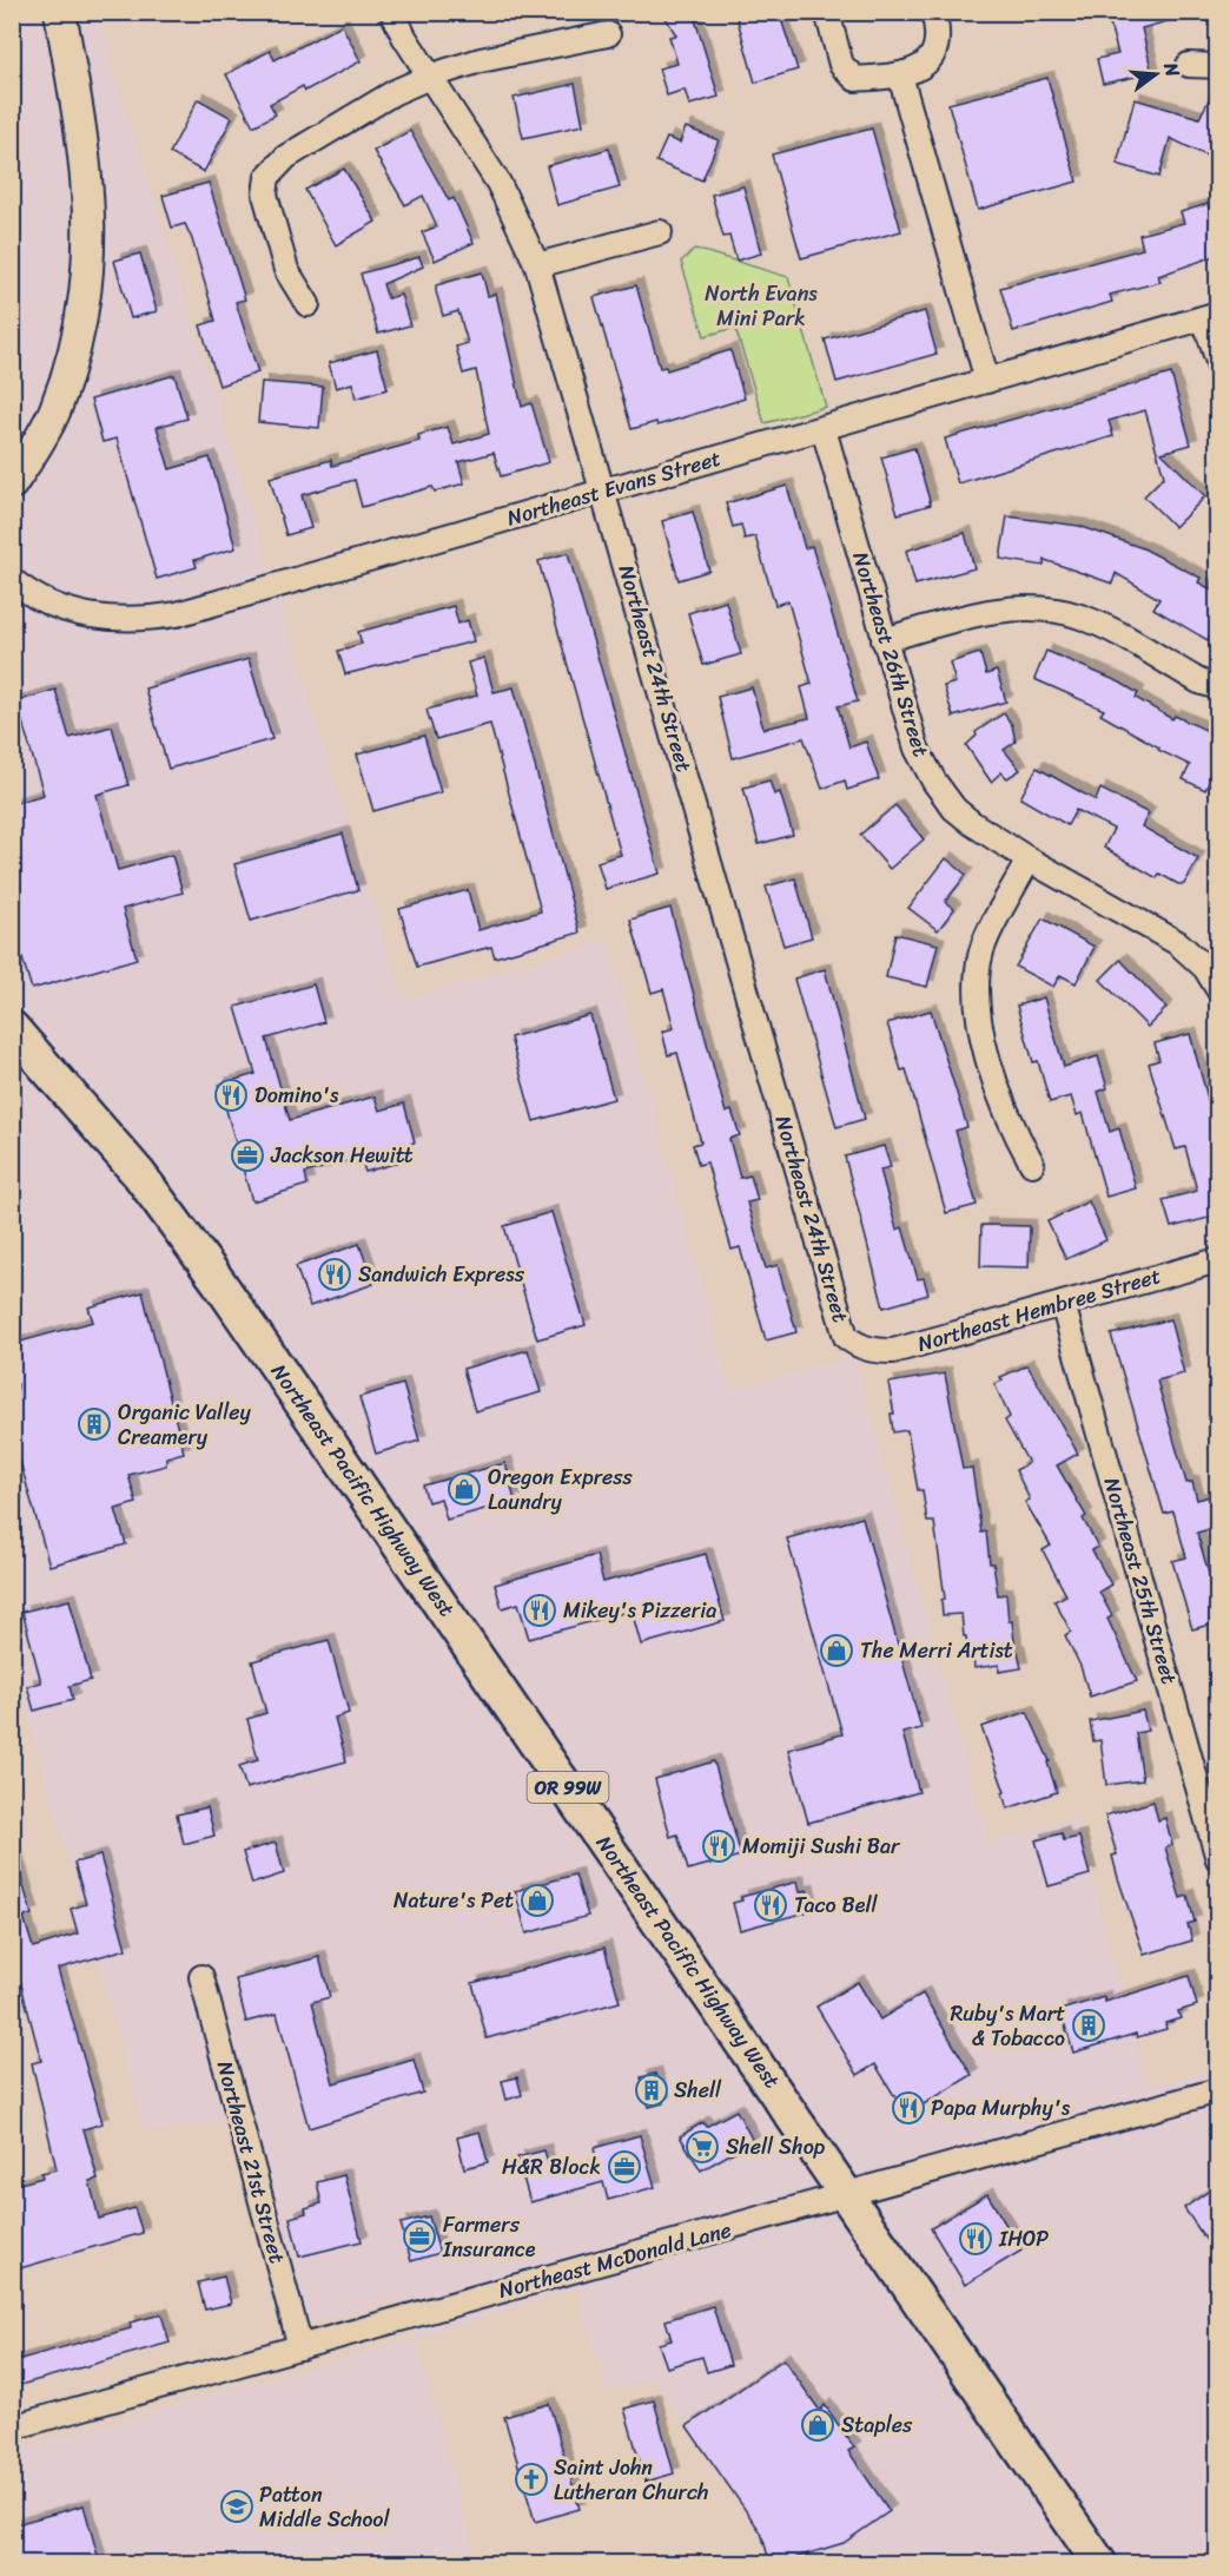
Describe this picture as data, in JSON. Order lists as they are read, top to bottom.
{
  "streets": {
    "highway": ["Northeast Pacific Highway West", "OR 99W"],
    "street": [
      "Northeast Evans Street",
      "Northeast 26th Street",
      "Northeast 24th Street",
      "Northeast Hembree Street",
      "Northeast 25th Street",
      "Northeast 21st Street",
      "Northeast McDonald Lane"
    ]
  },
  "crossings": [
    ["Northeast Evans Street", "Northeast 26th Street"],
    ["Northeast Evans Street", "Northeast 24th Street"],
    ["Northeast 24th Street", "Northeast Hembree Street"],
    ["Northeast Hembree Street", "Northeast 25th Street"],
    ["Northeast Pacific Highway West", "Northeast McDonald Lane"],
    ["Northeast 21st Street", "Northeast McDonald Lane"]
  ],
  "parks": ["North Evans Mini Park"],
  "places": {
    "restaurant": [
      "Domino's",
      "Sandwich Express",
      "Mikey's Pizzeria",
      "Momiji Sushi Bar",
      "Taco Bell",
      "Papa Murphy's",
      "IHOP"
    ],
    "office": ["Jackson Hewitt", "H&R Block", "Farmers Insurance"],
    "building": ["Organic Valley Creamery", "Ruby's Mart & Tobacco", "Shell"],
    "shop": [
      "Oregon Express Laundry",
      "The Merri Artist",
      "Nature's Pet",
      "Staples"
    ],
    "supermarket": ["Shell Shop"],
    "church": ["Saint John Lutheran Church"],
    "school or university": ["Patton Middle School"]
  },
  "north": "right"
}
